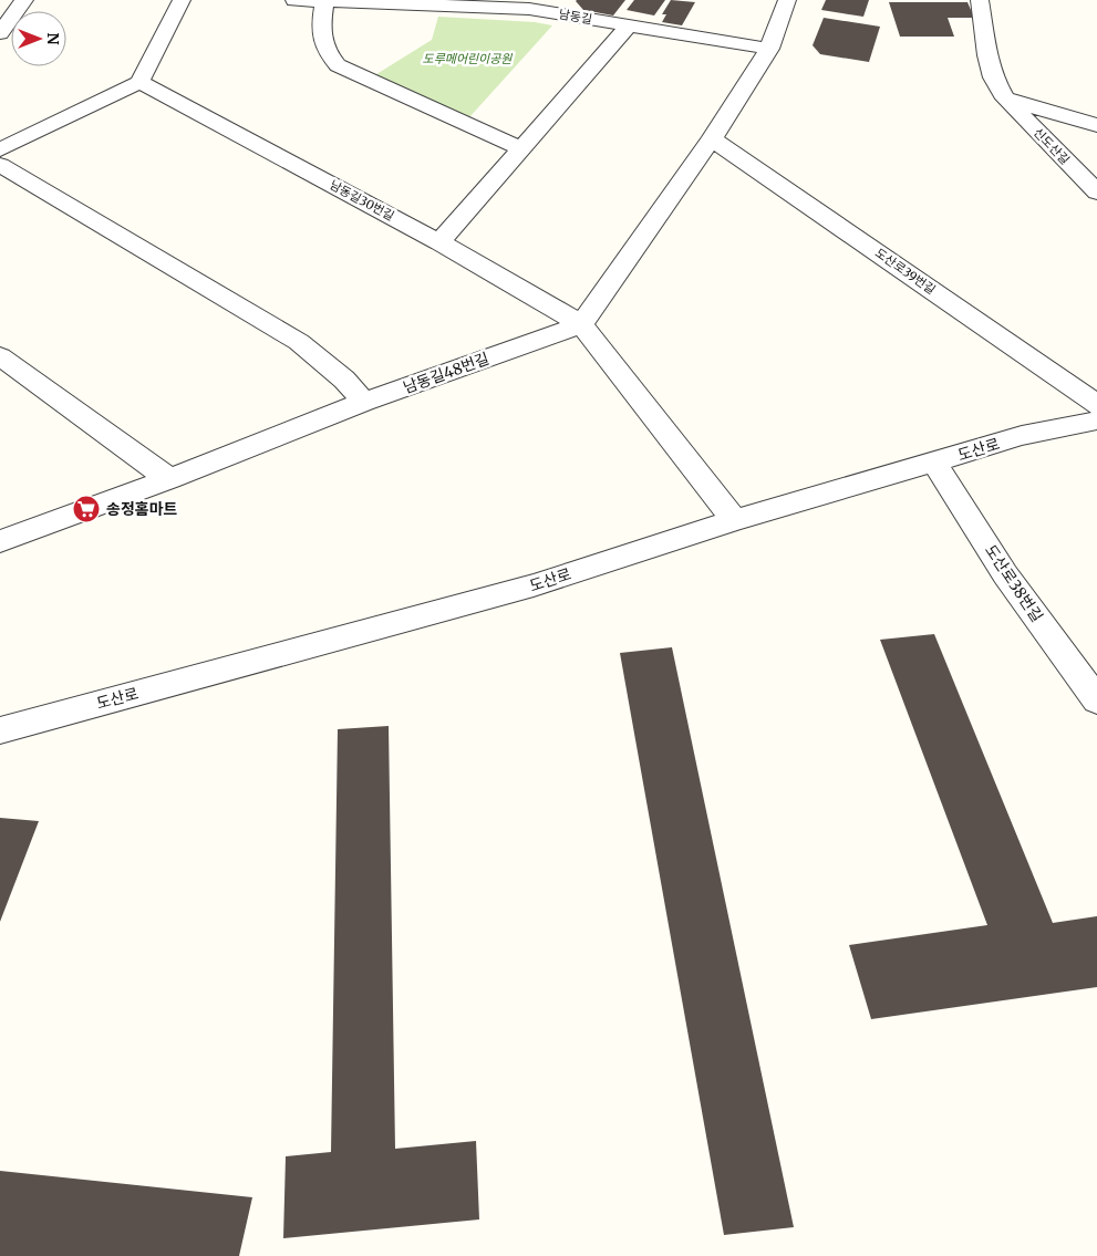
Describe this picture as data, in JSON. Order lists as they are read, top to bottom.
{
  "streets": {
    "street": [
      "남동길",
      "신도산길",
      "남동길30번길",
      "도산로39번길",
      "남동길48번길",
      "도산로",
      "도산로38번길"
    ]
  },
  "crossings": [
    ["남동길30번길", "남동길48번길"],
    ["도산로", "도산로38번길"]
  ],
  "parks": ["도루메어린이공원"],
  "places": {
    "supermarket": ["송정홈마트"]
  },
  "north": "right"
}
